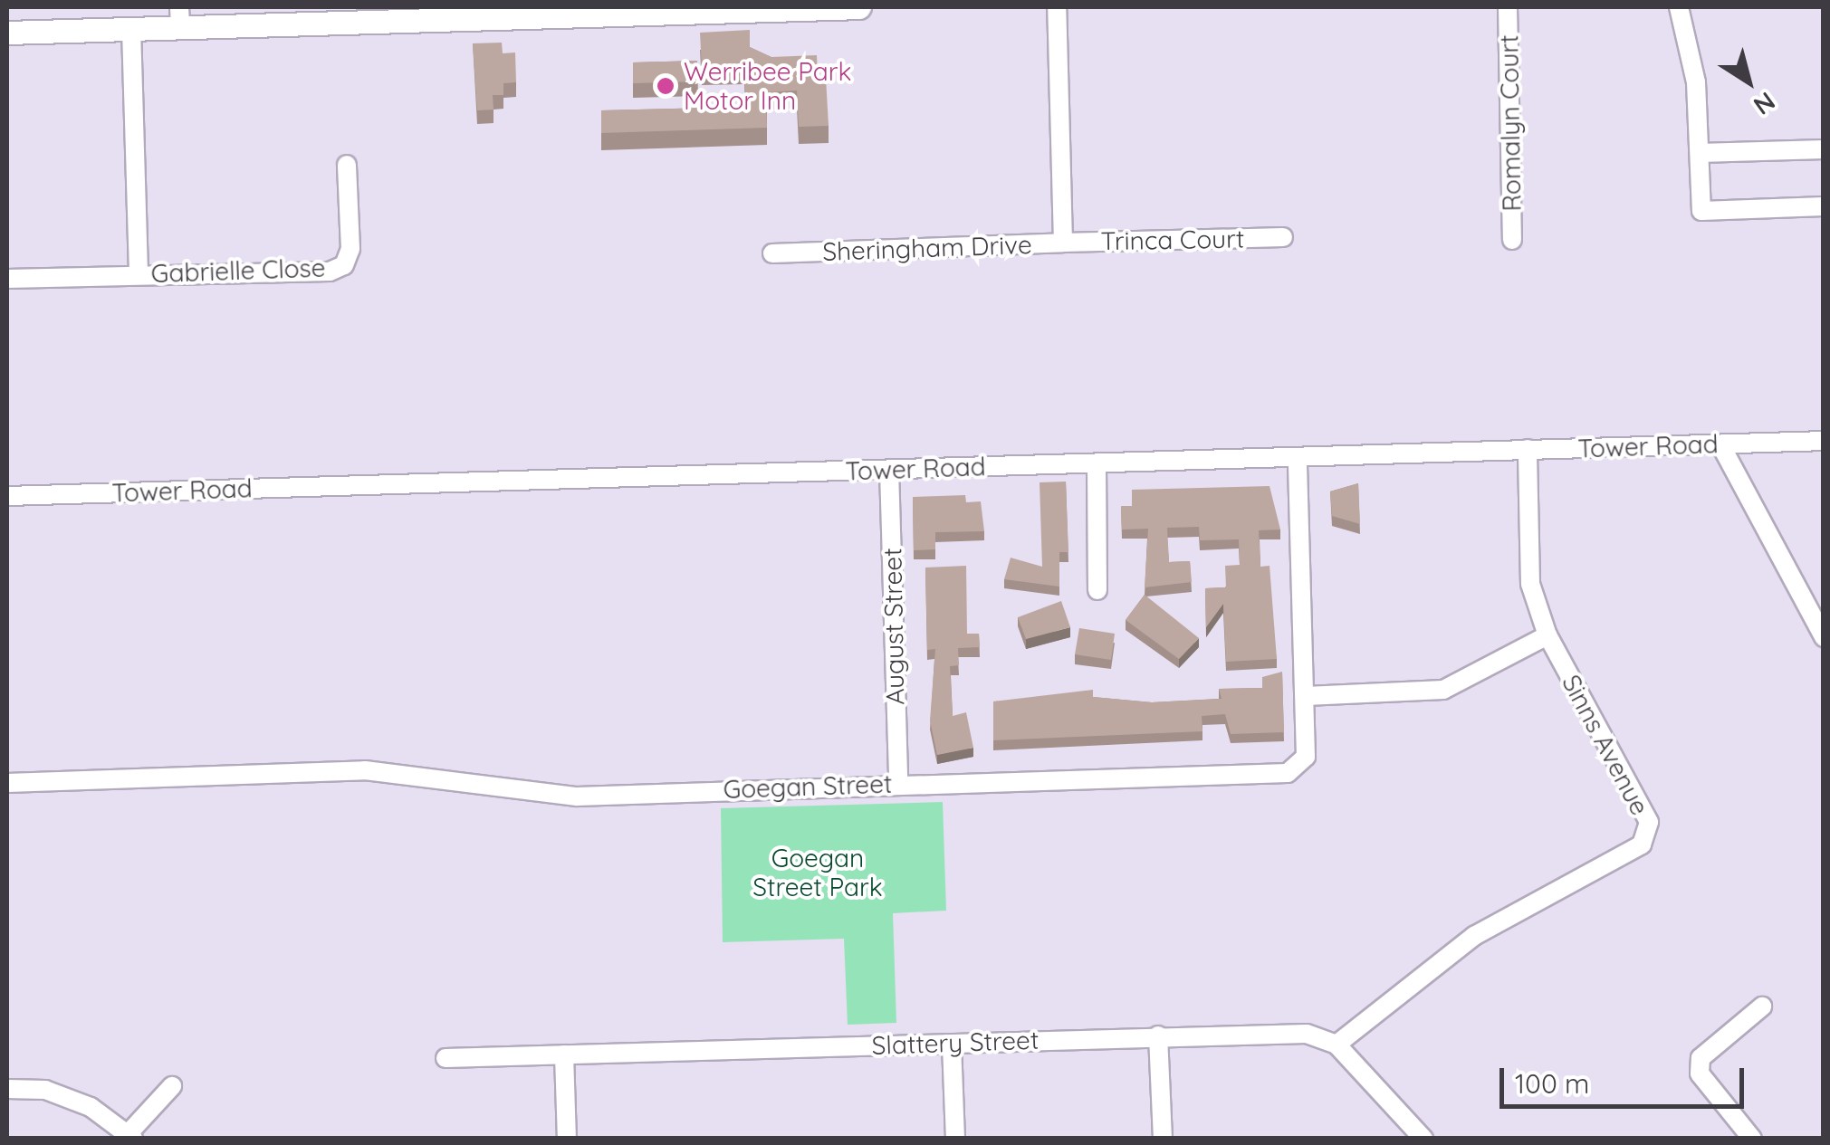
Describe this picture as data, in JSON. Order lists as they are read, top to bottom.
{
  "streets": {
    "street": [
      "Romalyn Court",
      "Trinca Court",
      "Sheringham Drive",
      "Gabrielle Close",
      "Tower Road",
      "August Street",
      "Sinns Avenue",
      "Goegan Street",
      "Slattery Street"
    ]
  },
  "crossings": [
    ["Trinca Court", "Sheringham Drive"],
    ["Tower Road", "August Street"],
    ["Tower Road", "Sinns Avenue"],
    ["Tower Road", "Goegan Street"],
    ["August Street", "Goegan Street"],
    ["Sinns Avenue", "Slattery Street"]
  ],
  "parks": ["Goegan Street Park"],
  "places": ["Werribee Park Motor Inn"],
  "scale_bar": "100 m",
  "north": "bottom right"
}
